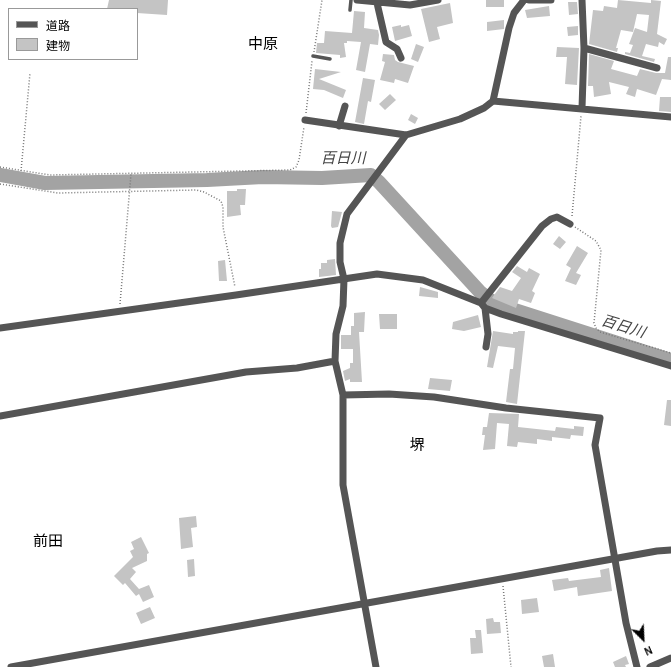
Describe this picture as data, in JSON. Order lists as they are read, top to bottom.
{
  "districts": ["中原", "堺", "前田"],
  "water": ["百日川"],
  "legend": ["道路", "建物"],
  "north": "bottom right"
}
